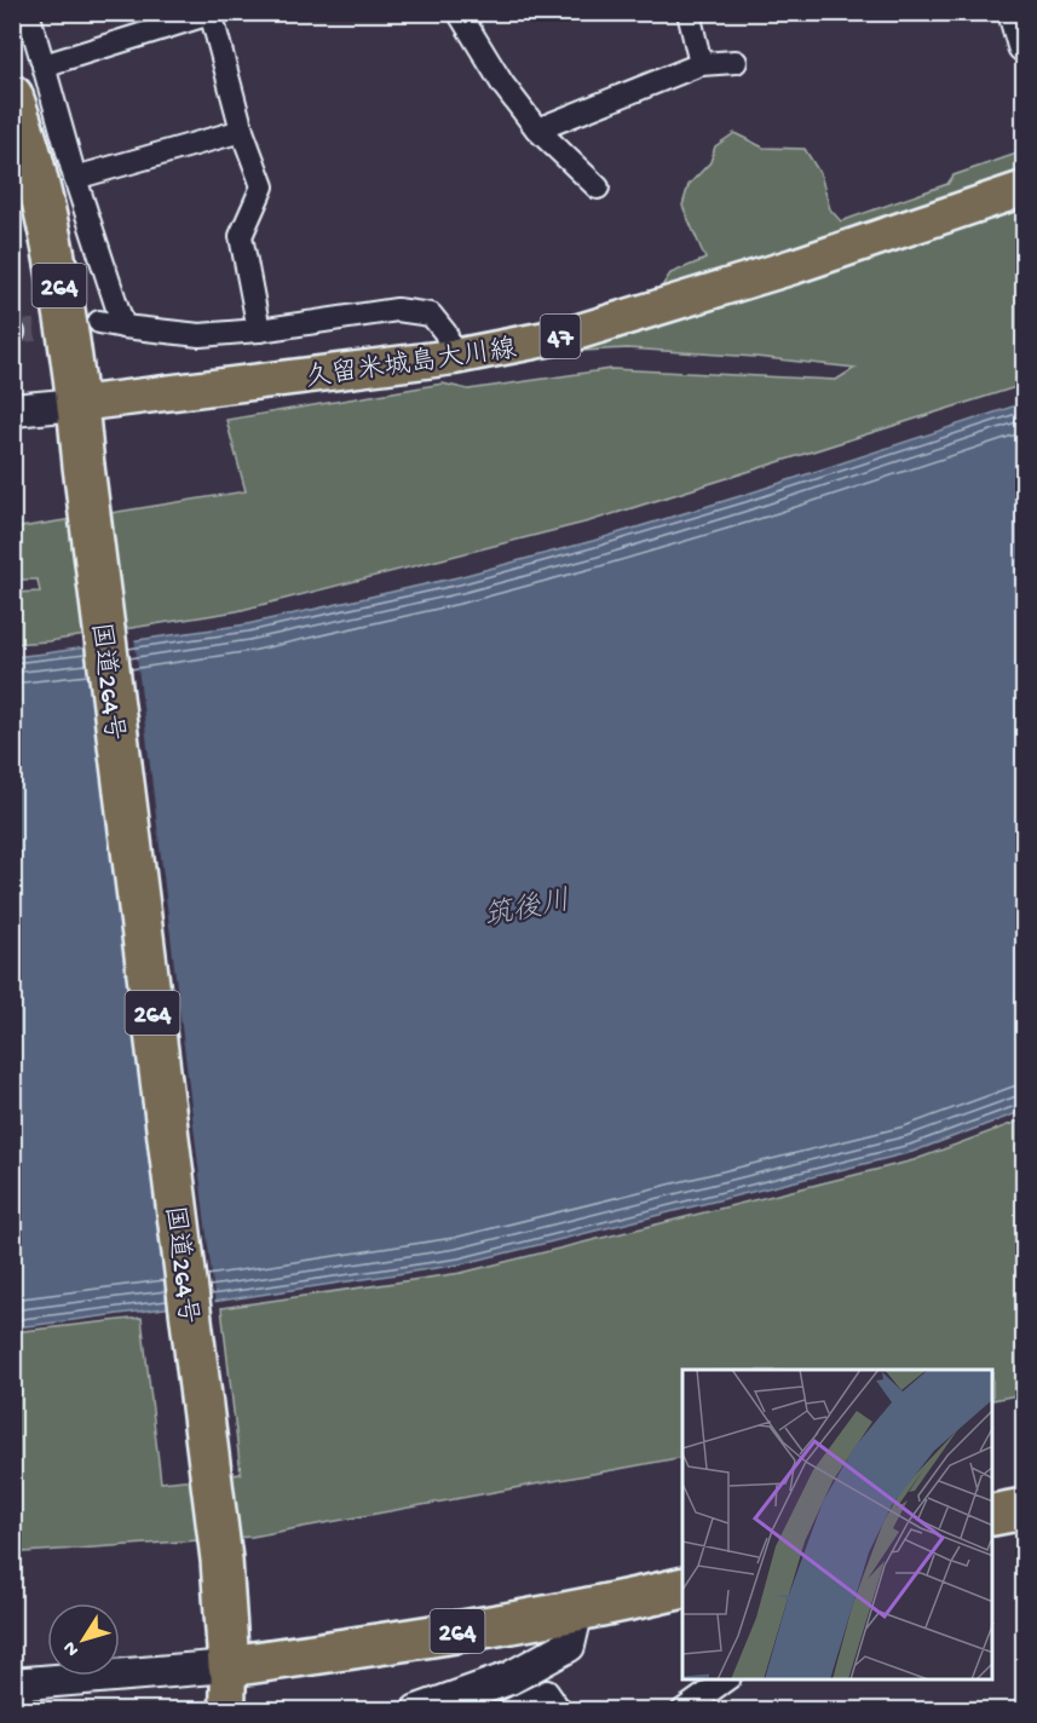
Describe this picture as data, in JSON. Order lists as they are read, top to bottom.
{
  "streets": {
    "highway": ["264", "国道264号"],
    "main road": ["47", "久留米城島大川線"]
  },
  "crossings": [
    ["264", "久留米城島大川線"],
    ["264", "国道264号"],
    ["久留米城島大川線", "国道264号"]
  ],
  "water": ["筑後川"],
  "north": "bottom left"
}
